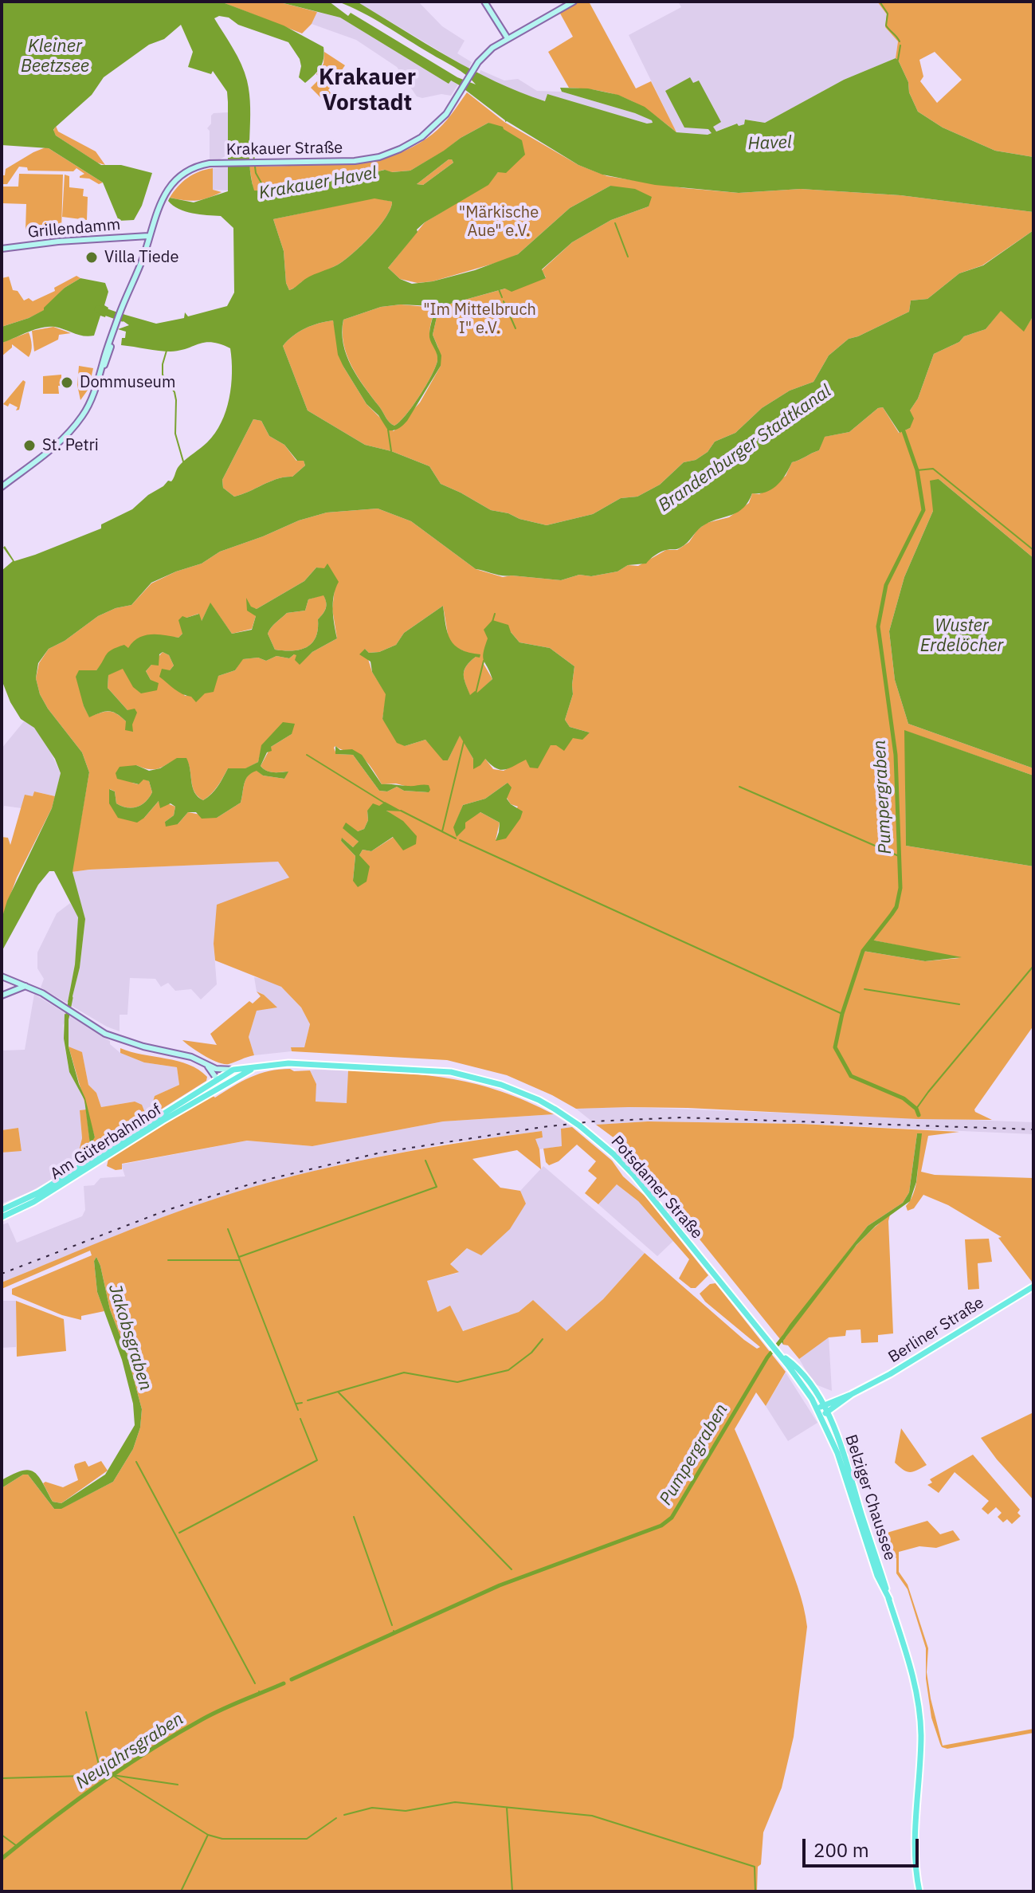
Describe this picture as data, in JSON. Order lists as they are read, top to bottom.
{
  "streets": {
    "main road": [
      "Krakauer Straße",
      "Grillendamm",
      "Am Güterbahnhof",
      "Potsdamer Straße",
      "Berliner Straße",
      "Belziger Chaussee"
    ]
  },
  "crossings": [
    ["Krakauer Straße", "Grillendamm"],
    ["Am Güterbahnhof", "Potsdamer Straße"],
    ["Potsdamer Straße", "Berliner Straße"],
    ["Potsdamer Straße", "Belziger Chaussee"],
    ["Berliner Straße", "Belziger Chaussee"]
  ],
  "districts": ["Krakauer Vorstadt"],
  "water": [
    "Kleiner Beetzsee",
    "Havel",
    "Krakauer Havel",
    "Brandenburger Stadtkanal",
    "Wuster Erdelöcher",
    "Pumpergraben",
    "Jakobsgraben",
    "Neujahrsgraben"
  ],
  "parks": ["\"Märkische Aue\" e.V.", "\"Im Mittelbruch I\" e.V."],
  "places": ["Villa Tiede", "Dommuseum", "St. Petri"],
  "scale_bar": "200 m"
}
